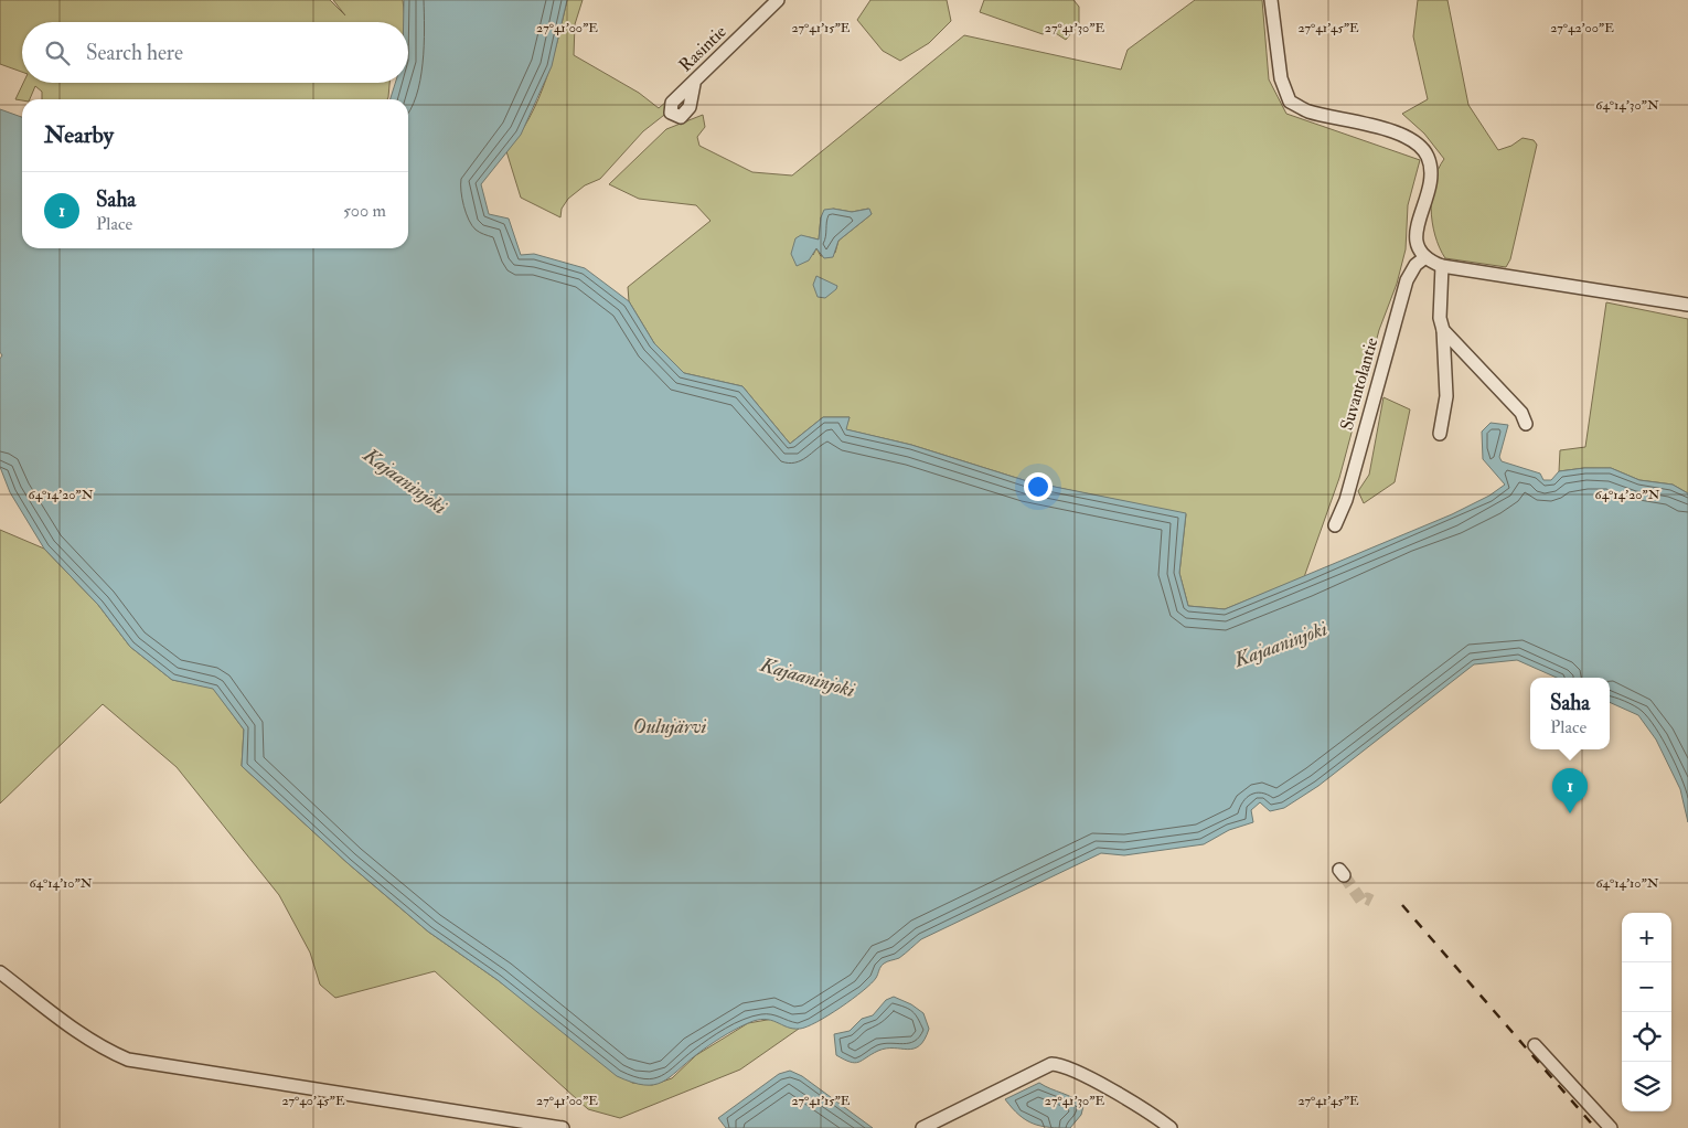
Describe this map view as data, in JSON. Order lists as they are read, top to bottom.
{
  "streets": {
    "street": ["Rasintie", "Suvantolantie"]
  },
  "water": ["Kajaaninjoki", "Oulujärvi"],
  "page": {
    "search": "Search here",
    "heading": "Nearby",
    "list": [
      {
        "mark": "1",
        "name": "Saha",
        "note": "Place",
        "value": "500 m"
      }
    ],
    "popup": ["Saha", "Place"],
    "pins": "1",
    "map_buttons": ["+", "−"]
  },
  "coordinates": [
    "27°41'00\"E",
    "27°41'15\"E",
    "27°41'30\"E",
    "27°41'45\"E",
    "27°42'00\"E",
    "64°14'30\"N",
    "64°14'20\"N",
    "64°14'10\"N",
    "27°40'45\"E"
  ]
}
